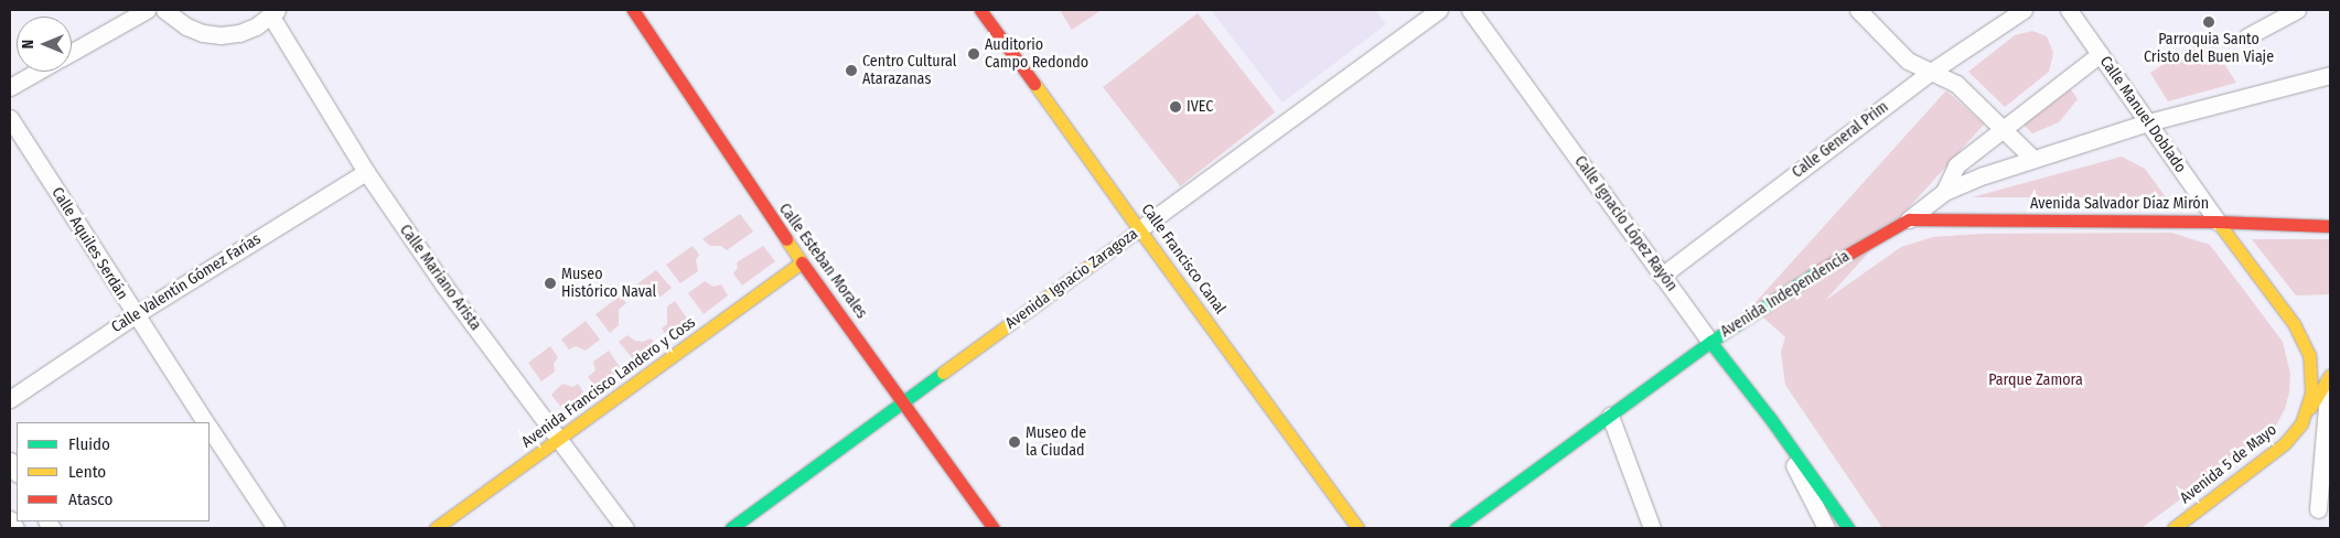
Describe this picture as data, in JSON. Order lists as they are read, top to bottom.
{
  "streets": {
    "main road": [
      "Calle Manuel Doblado",
      "Avenida Salvador Díaz Mirón",
      "Calle Ignacio López Rayón",
      "Calle Francisco Canal",
      "Calle Esteban Morales",
      "Avenida Ignacio Zaragoza",
      "Avenida Independencia",
      "Avenida Francisco Landero y Coss",
      "Avenida 5 de Mayo"
    ],
    "street": [
      "Calle General Prim",
      "Calle Aquiles Serdán",
      "Calle Mariano Arista",
      "Calle Valentín Gómez Farías"
    ]
  },
  "crossings": [
    ["Calle Manuel Doblado", "Avenida Salvador Díaz Mirón"],
    ["Calle Manuel Doblado", "Avenida Independencia"],
    ["Calle Manuel Doblado", "Avenida 5 de Mayo"],
    ["Calle General Prim", "Calle Ignacio López Rayón"],
    ["Avenida Salvador Díaz Mirón", "Avenida Independencia"],
    ["Calle Ignacio López Rayón", "Avenida Independencia"],
    ["Calle Aquiles Serdán", "Calle Valentín Gómez Farías"],
    ["Calle Francisco Canal", "Avenida Ignacio Zaragoza"],
    ["Calle Esteban Morales", "Avenida Ignacio Zaragoza"],
    ["Calle Esteban Morales", "Avenida Francisco Landero y Coss"],
    ["Calle Mariano Arista", "Calle Valentín Gómez Farías"],
    ["Calle Mariano Arista", "Avenida Francisco Landero y Coss"]
  ],
  "parks": ["Parque Zamora"],
  "places": [
    "Parroquia Santo Cristo del Buen Viaje",
    "Auditorio Campo Redondo",
    "Centro Cultural Atarazanas",
    "IVEC",
    "Museo Histórico Naval",
    "Museo de la Ciudad"
  ],
  "legend": ["Fluido", "Lento", "Atasco"],
  "north": "left"
}
